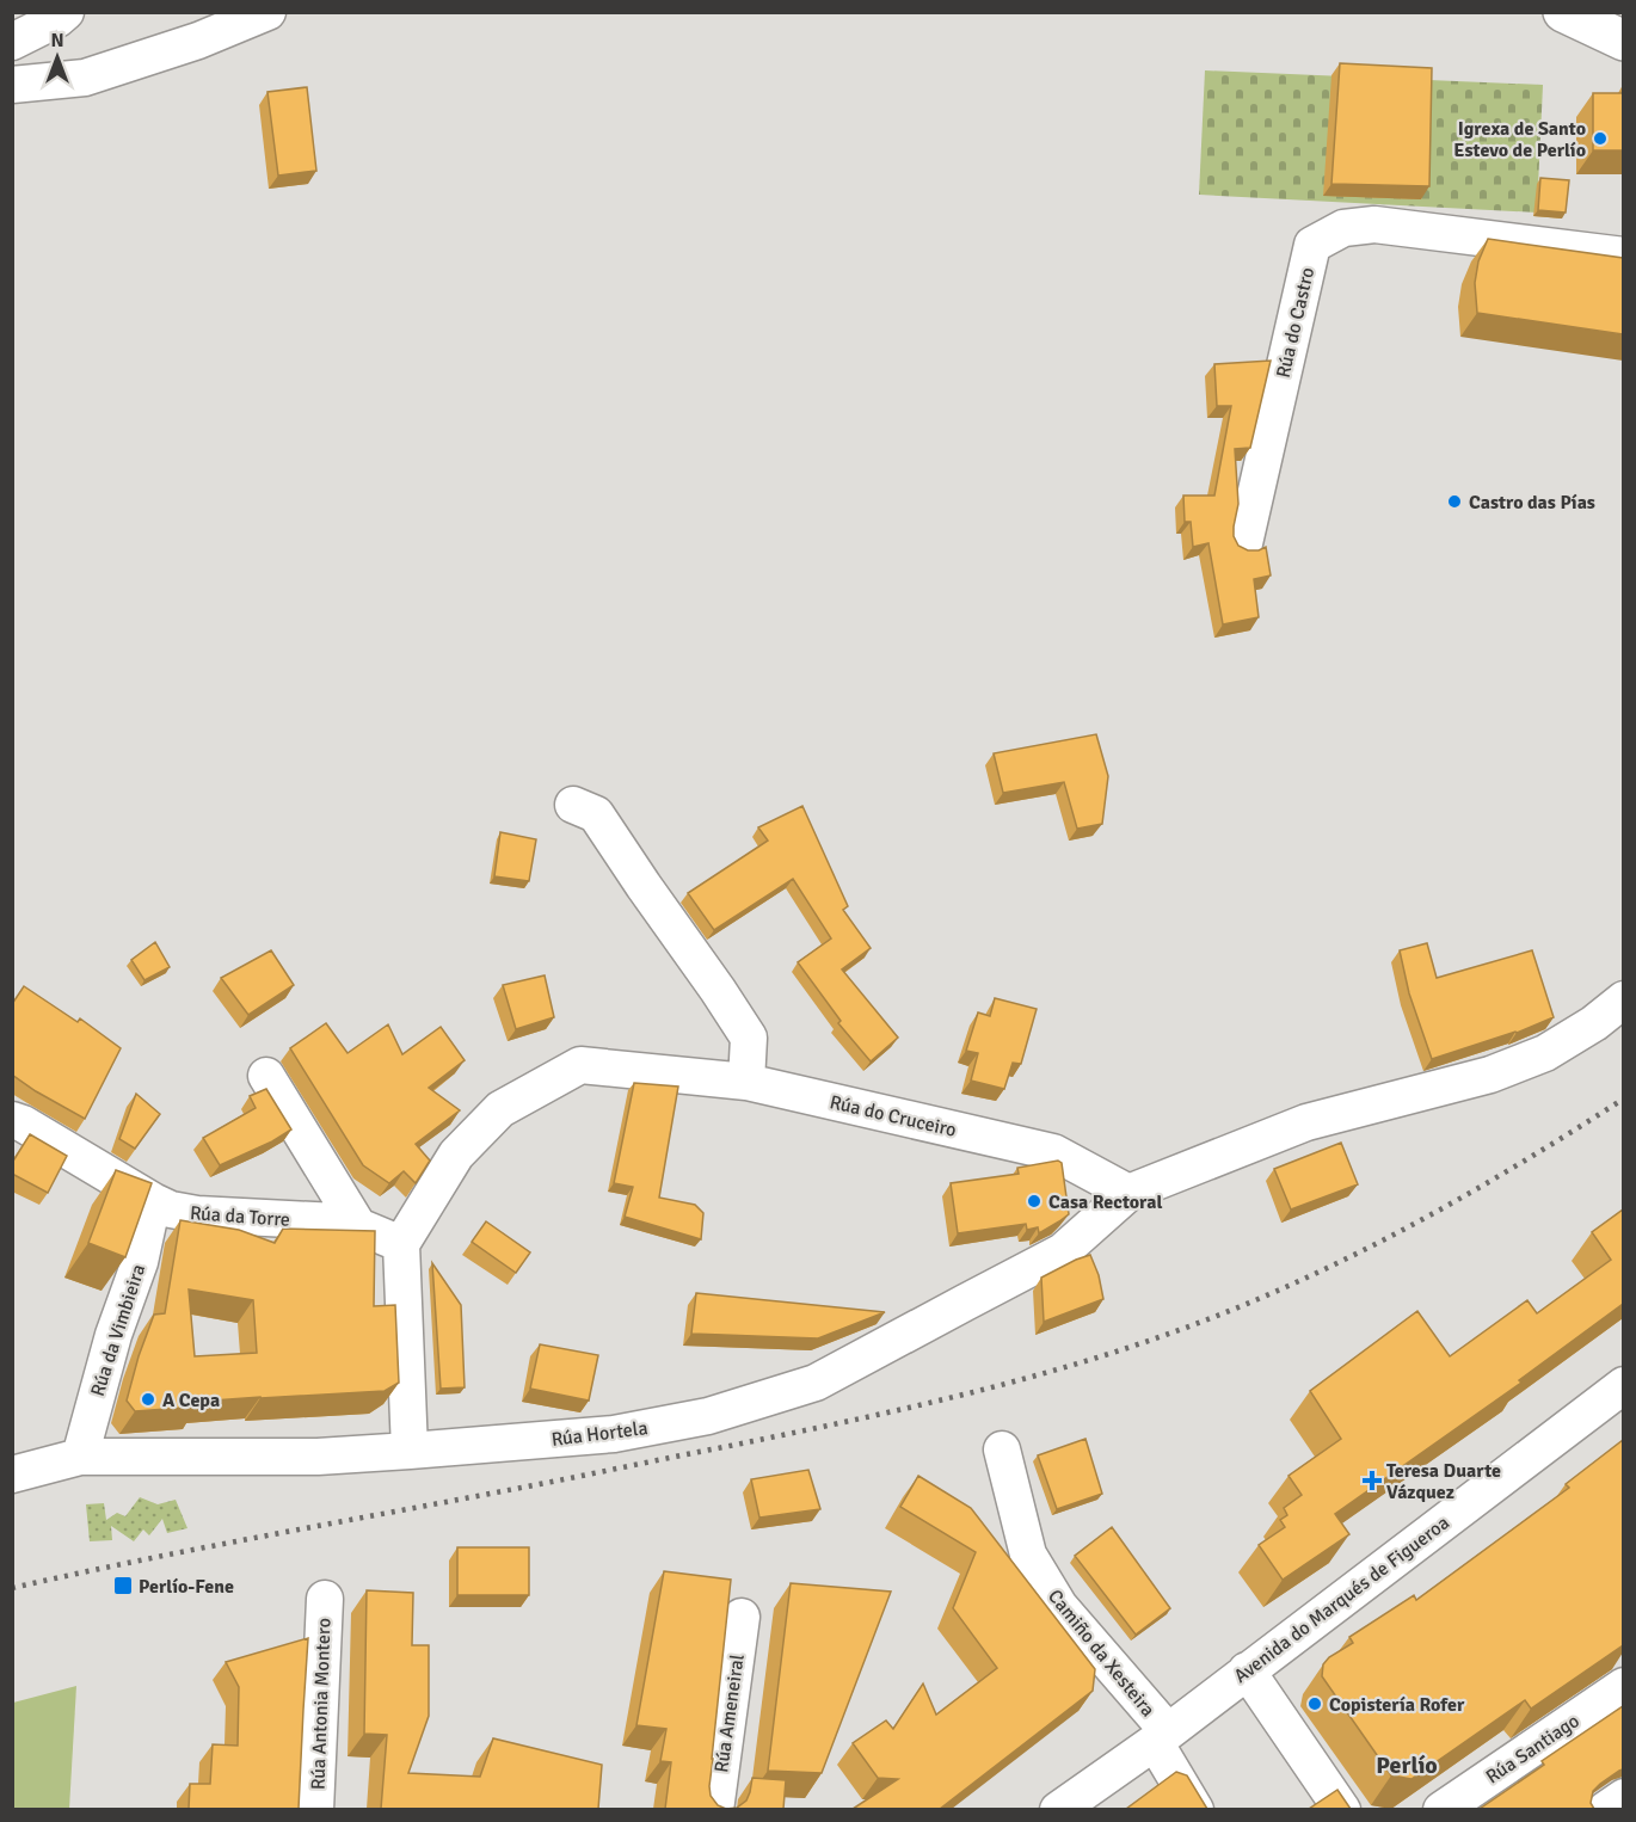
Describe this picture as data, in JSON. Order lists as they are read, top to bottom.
{
  "streets": {
    "street": [
      "Rúa do Castro",
      "Rúa do Cruceiro",
      "Rúa da Torre",
      "Rúa da Vimbieira",
      "Rúa Hortela",
      "Avenida do Marqués de Figueroa",
      "Camiño da Xesteira",
      "Rúa Antonia Montero",
      "Rúa Ameneiral",
      "Rúa Santiago"
    ]
  },
  "crossings": [
    ["Rúa do Cruceiro", "Rúa da Torre"],
    ["Rúa do Cruceiro", "Rúa Hortela"],
    ["Rúa da Torre", "Rúa da Vimbieira"],
    ["Rúa da Vimbieira", "Rúa Hortela"],
    ["Avenida do Marqués de Figueroa", "Camiño da Xesteira"]
  ],
  "districts": ["Perlío"],
  "places": {
    "other": [
      "Igrexa de Santo Estevo de Perlío",
      "Castro das Pías",
      "Casa Rectoral",
      "A Cepa",
      "Copistería Rofer"
    ],
    "health": ["Teresa Duarte Vázquez"],
    "transit": ["Perlío-Fene"]
  },
  "north": "top"
}
